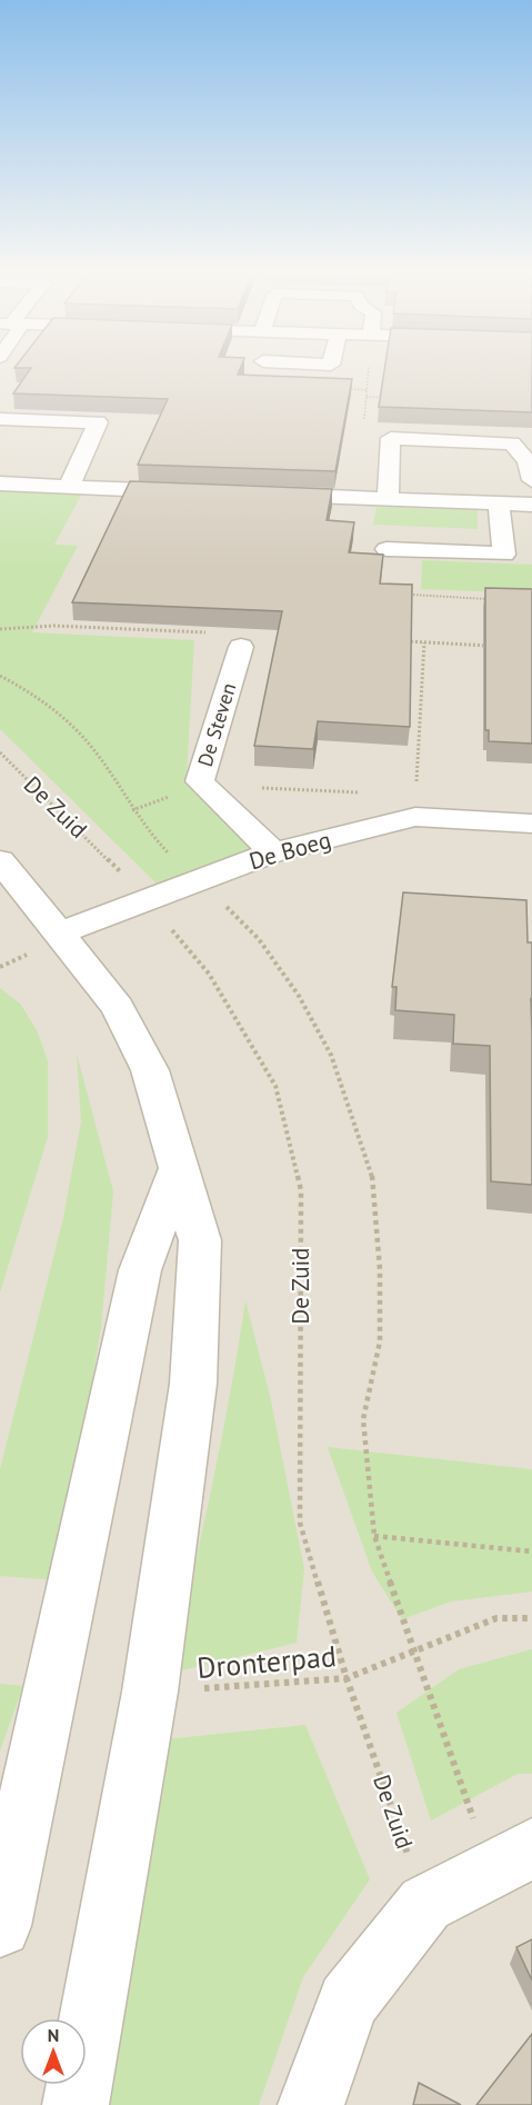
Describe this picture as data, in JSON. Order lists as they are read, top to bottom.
{
  "streets": {
    "street": ["De Steven", "De Boeg"],
    "path": ["De Zuid", "Dronterpad"]
  },
  "crossings": [
    ["De Steven", "De Boeg"],
    ["De Zuid", "De Boeg"],
    ["De Zuid", "Dronterpad"]
  ],
  "north": "top"
}
